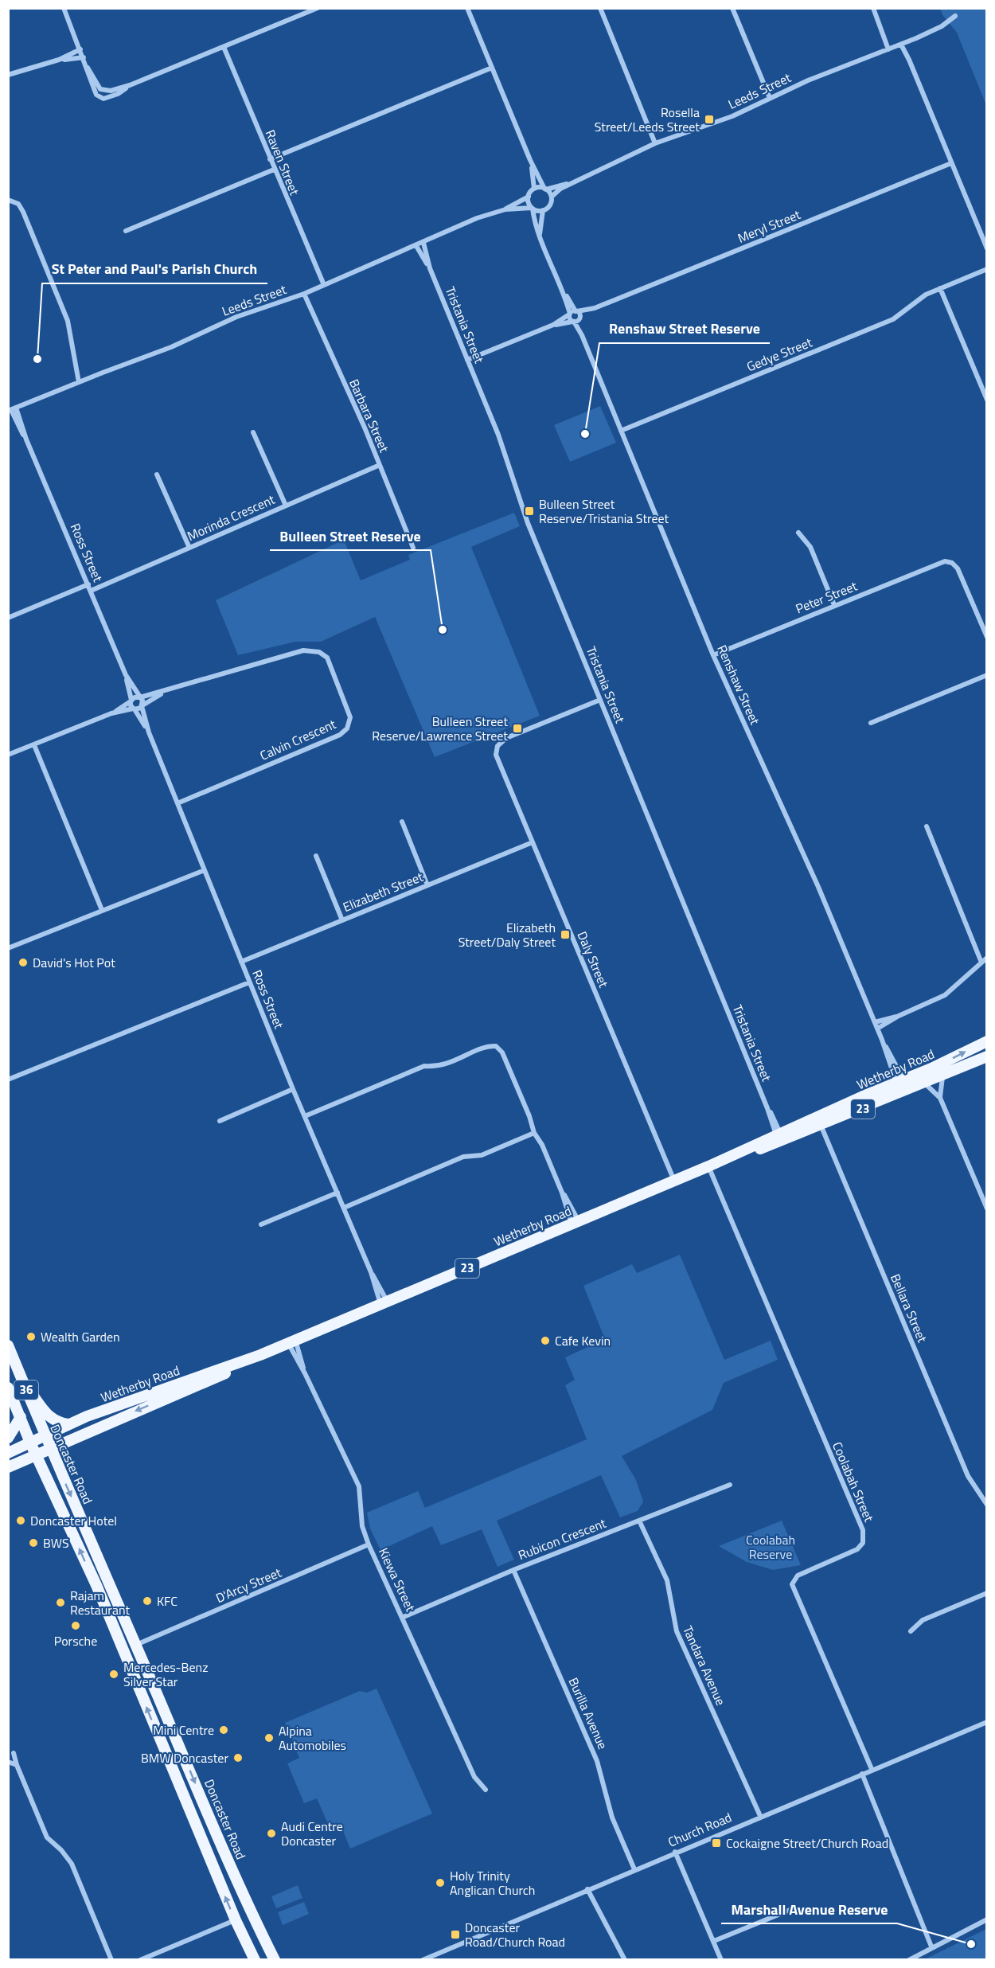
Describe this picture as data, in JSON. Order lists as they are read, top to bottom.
{
  "streets": {
    "main road": [
      "Wetherby Road",
      "23",
      "36",
      "Doncaster Road"
    ],
    "street": [
      "Leeds Street",
      "Raven Street",
      "Meryl Street",
      "Tristania Street",
      "Gedye Street",
      "Barbara Street",
      "Morinda Crescent",
      "Ross Street",
      "Peter Street",
      "Renshaw Street",
      "Calvin Crescent",
      "Elizabeth Street",
      "Daly Street",
      "Bellara Street",
      "Coolabah Street",
      "Rubicon Crescent",
      "Kiewa Street",
      "D'Arcy Street",
      "Tandara Avenue",
      "Burilla Avenue",
      "Church Road"
    ]
  },
  "crossings": [
    ["Leeds Street", "Raven Street"],
    ["Leeds Street", "Tristania Street"],
    ["Leeds Street", "Barbara Street"],
    ["Leeds Street", "Ross Street"],
    ["Meryl Street", "Renshaw Street"],
    ["Tristania Street", "Daly Street"],
    ["Tristania Street", "Wetherby Road"],
    ["Gedye Street", "Renshaw Street"],
    ["Barbara Street", "Morinda Crescent"],
    ["Morinda Crescent", "Ross Street"],
    ["Ross Street", "Calvin Crescent"],
    ["Ross Street", "Elizabeth Street"],
    ["Ross Street", "Wetherby Road"],
    ["Peter Street", "Renshaw Street"],
    ["Renshaw Street", "Wetherby Road"],
    ["Elizabeth Street", "Daly Street"],
    ["Daly Street", "Wetherby Road"],
    ["Wetherby Road", "Bellara Street"],
    ["Wetherby Road", "36"],
    ["Wetherby Road", "Doncaster Road"],
    ["Wetherby Road", "Coolabah Street"],
    ["Wetherby Road", "Kiewa Street"],
    ["Doncaster Road", "D'Arcy Street"],
    ["Coolabah Street", "Church Road"],
    ["Rubicon Crescent", "Kiewa Street"],
    ["Rubicon Crescent", "Tandara Avenue"],
    ["Rubicon Crescent", "Burilla Avenue"],
    ["Kiewa Street", "D'Arcy Street"],
    ["Tandara Avenue", "Church Road"],
    ["Burilla Avenue", "Church Road"]
  ],
  "parks": ["Coolabah Reserve"],
  "places": {
    "transit": [
      "Rosella Street/Leeds Street",
      "Bulleen Street Reserve/Tristania Street",
      "Bulleen Street Reserve/Lawrence Street",
      "Elizabeth Street/Daly Street",
      "Cockaigne Street/Church Road",
      "Doncaster Road/Church Road"
    ],
    "other": [
      "St Peter and Paul's Parish Church",
      "Renshaw Street Reserve",
      "Bulleen Street Reserve",
      "David's Hot Pot",
      "Wealth Garden",
      "Cafe Kevin",
      "Doncaster Hotel",
      "BWS",
      "KFC",
      "Rajam Restaurant",
      "Porsche",
      "Mercedes-Benz Silver Star",
      "Mini Centre",
      "Alpina Automobiles",
      "BMW Doncaster",
      "Audi Centre Doncaster",
      "Holy Trinity Anglican Church",
      "Marshall Avenue Reserve"
    ]
  }
}
